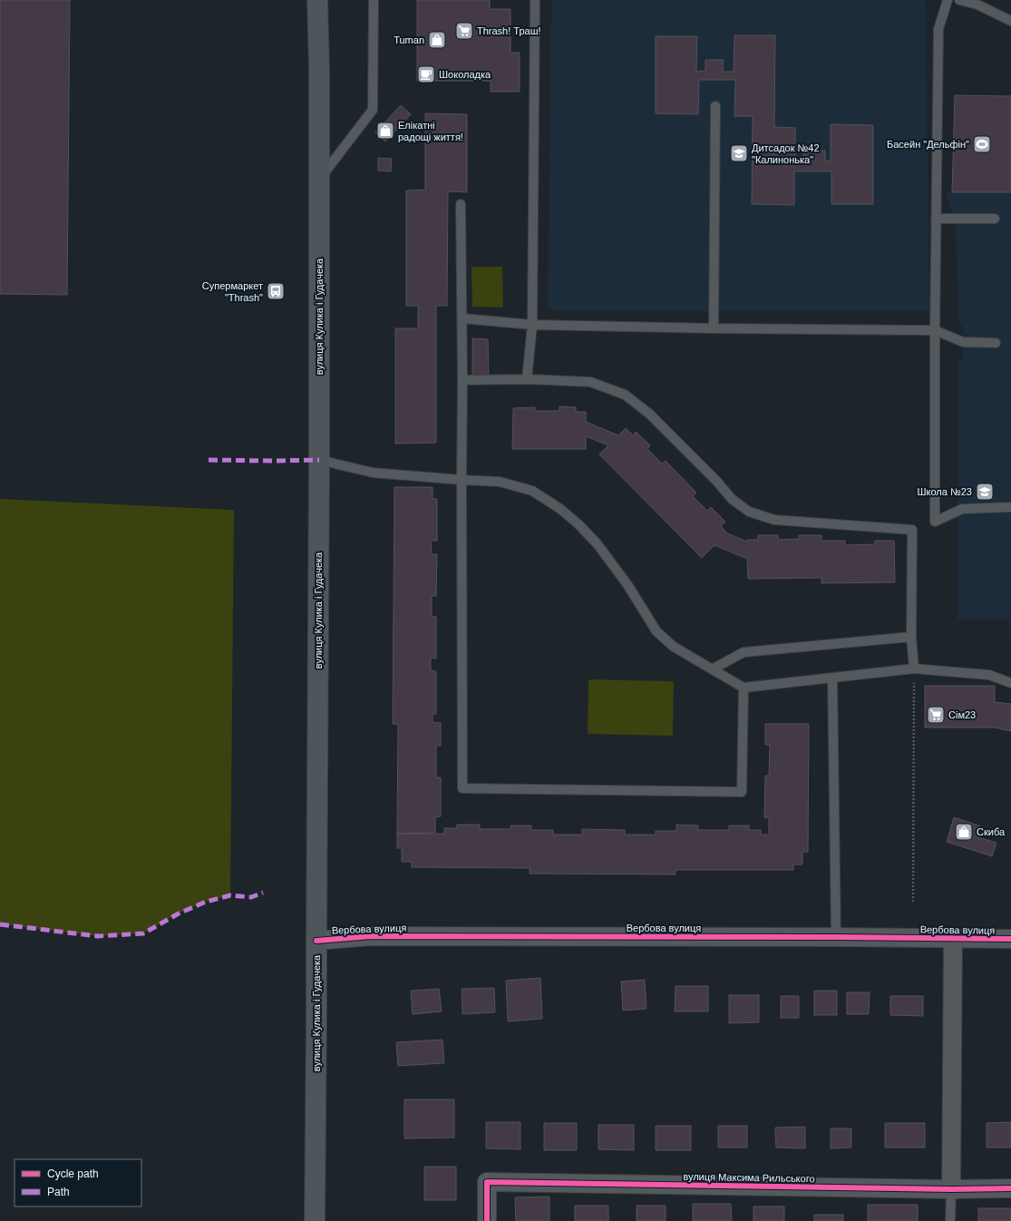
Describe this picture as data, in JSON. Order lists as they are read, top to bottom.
{
  "streets": {
    "main road": ["вулиця Кулика і Гудачека"],
    "street": ["Вербова вулиця", "вулиця Максима Рильського"]
  },
  "crossings": [
    ["вулиця Кулика і Гудачека", "Вербова вулиця"]
  ],
  "places": {
    "supermarket": ["Thrash! Траш!", "Сім23"],
    "shop": ["Tuman", "Елікатні радощі життя!", "Скиба"],
    "cafe": ["Шоколадка"],
    "sports": ["Басейн \"Дельфін\""],
    "school or university": ["Дитсадок №42 \"Калинонька\"", "Школа №23"],
    "bus stop": ["Супермаркет \"Thrash\""]
  },
  "legend": ["Cycle path", "Path"]
}
